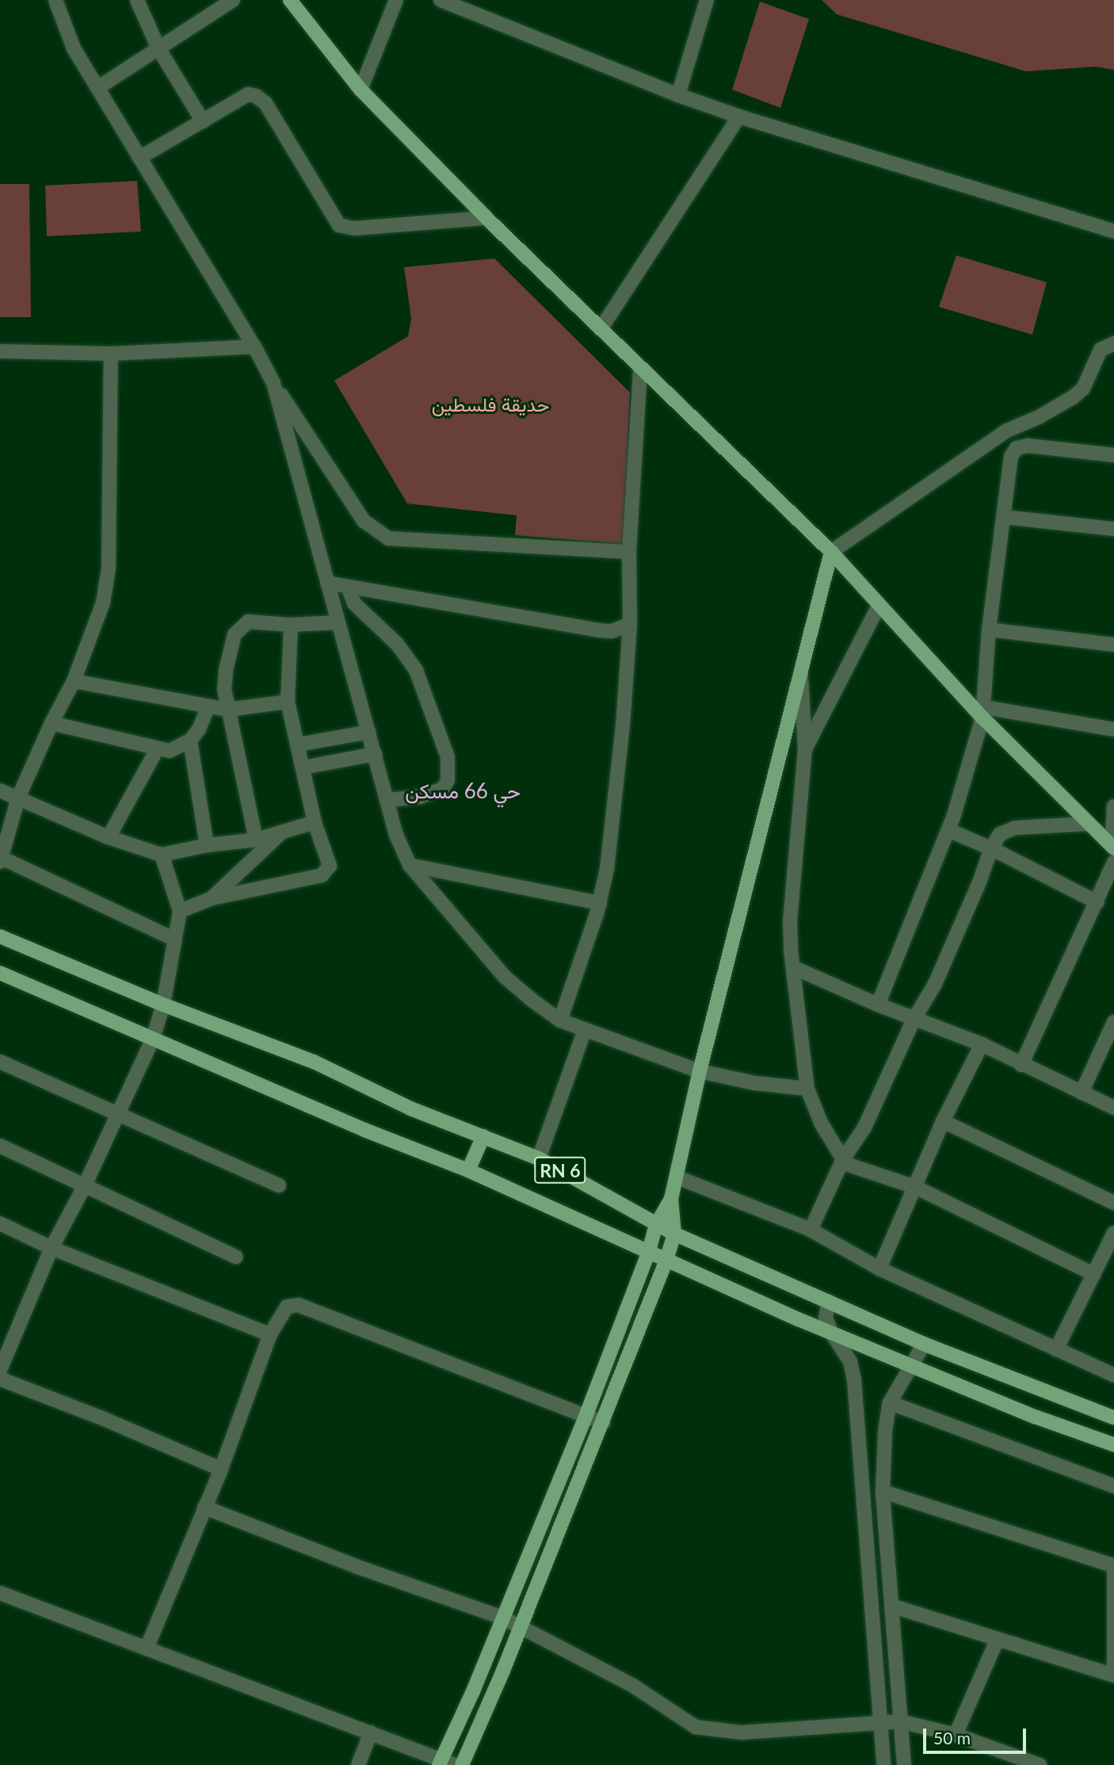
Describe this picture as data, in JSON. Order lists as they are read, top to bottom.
{
  "streets": {
    "main road": ["RN 6"]
  },
  "districts": ["حي 66 مسكن"],
  "parks": ["حديقة فلسطين"],
  "scale_bar": "50 m"
}
